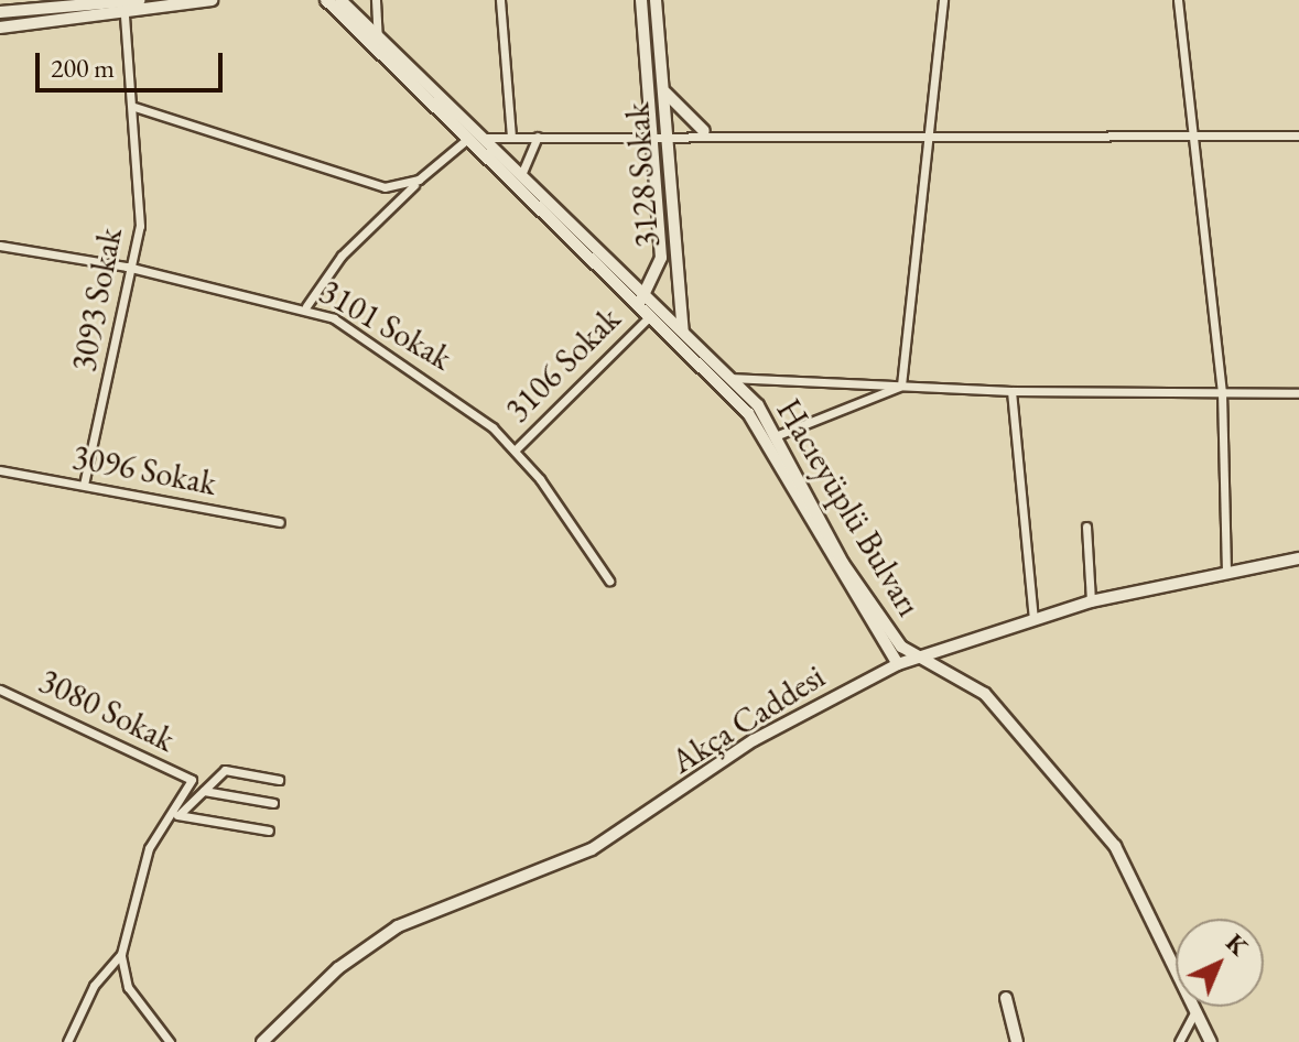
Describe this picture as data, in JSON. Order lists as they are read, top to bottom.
{
  "streets": {
    "street": [
      "3128 Sokak",
      "3093 Sokak",
      "3101 Sokak",
      "3106 Sokak",
      "3096 Sokak",
      "Hacıeyüplü Bulvarı",
      "3080 Sokak",
      "Akça Caddesi"
    ]
  },
  "crossings": [
    ["3128 Sokak", "Hacıeyüplü Bulvarı"],
    ["3093 Sokak", "3101 Sokak"],
    ["3093 Sokak", "3096 Sokak"],
    ["3101 Sokak", "3106 Sokak"],
    ["3106 Sokak", "Hacıeyüplü Bulvarı"],
    ["Hacıeyüplü Bulvarı", "Akça Caddesi"]
  ],
  "scale_bar": "200 m",
  "north": "top right"
}
